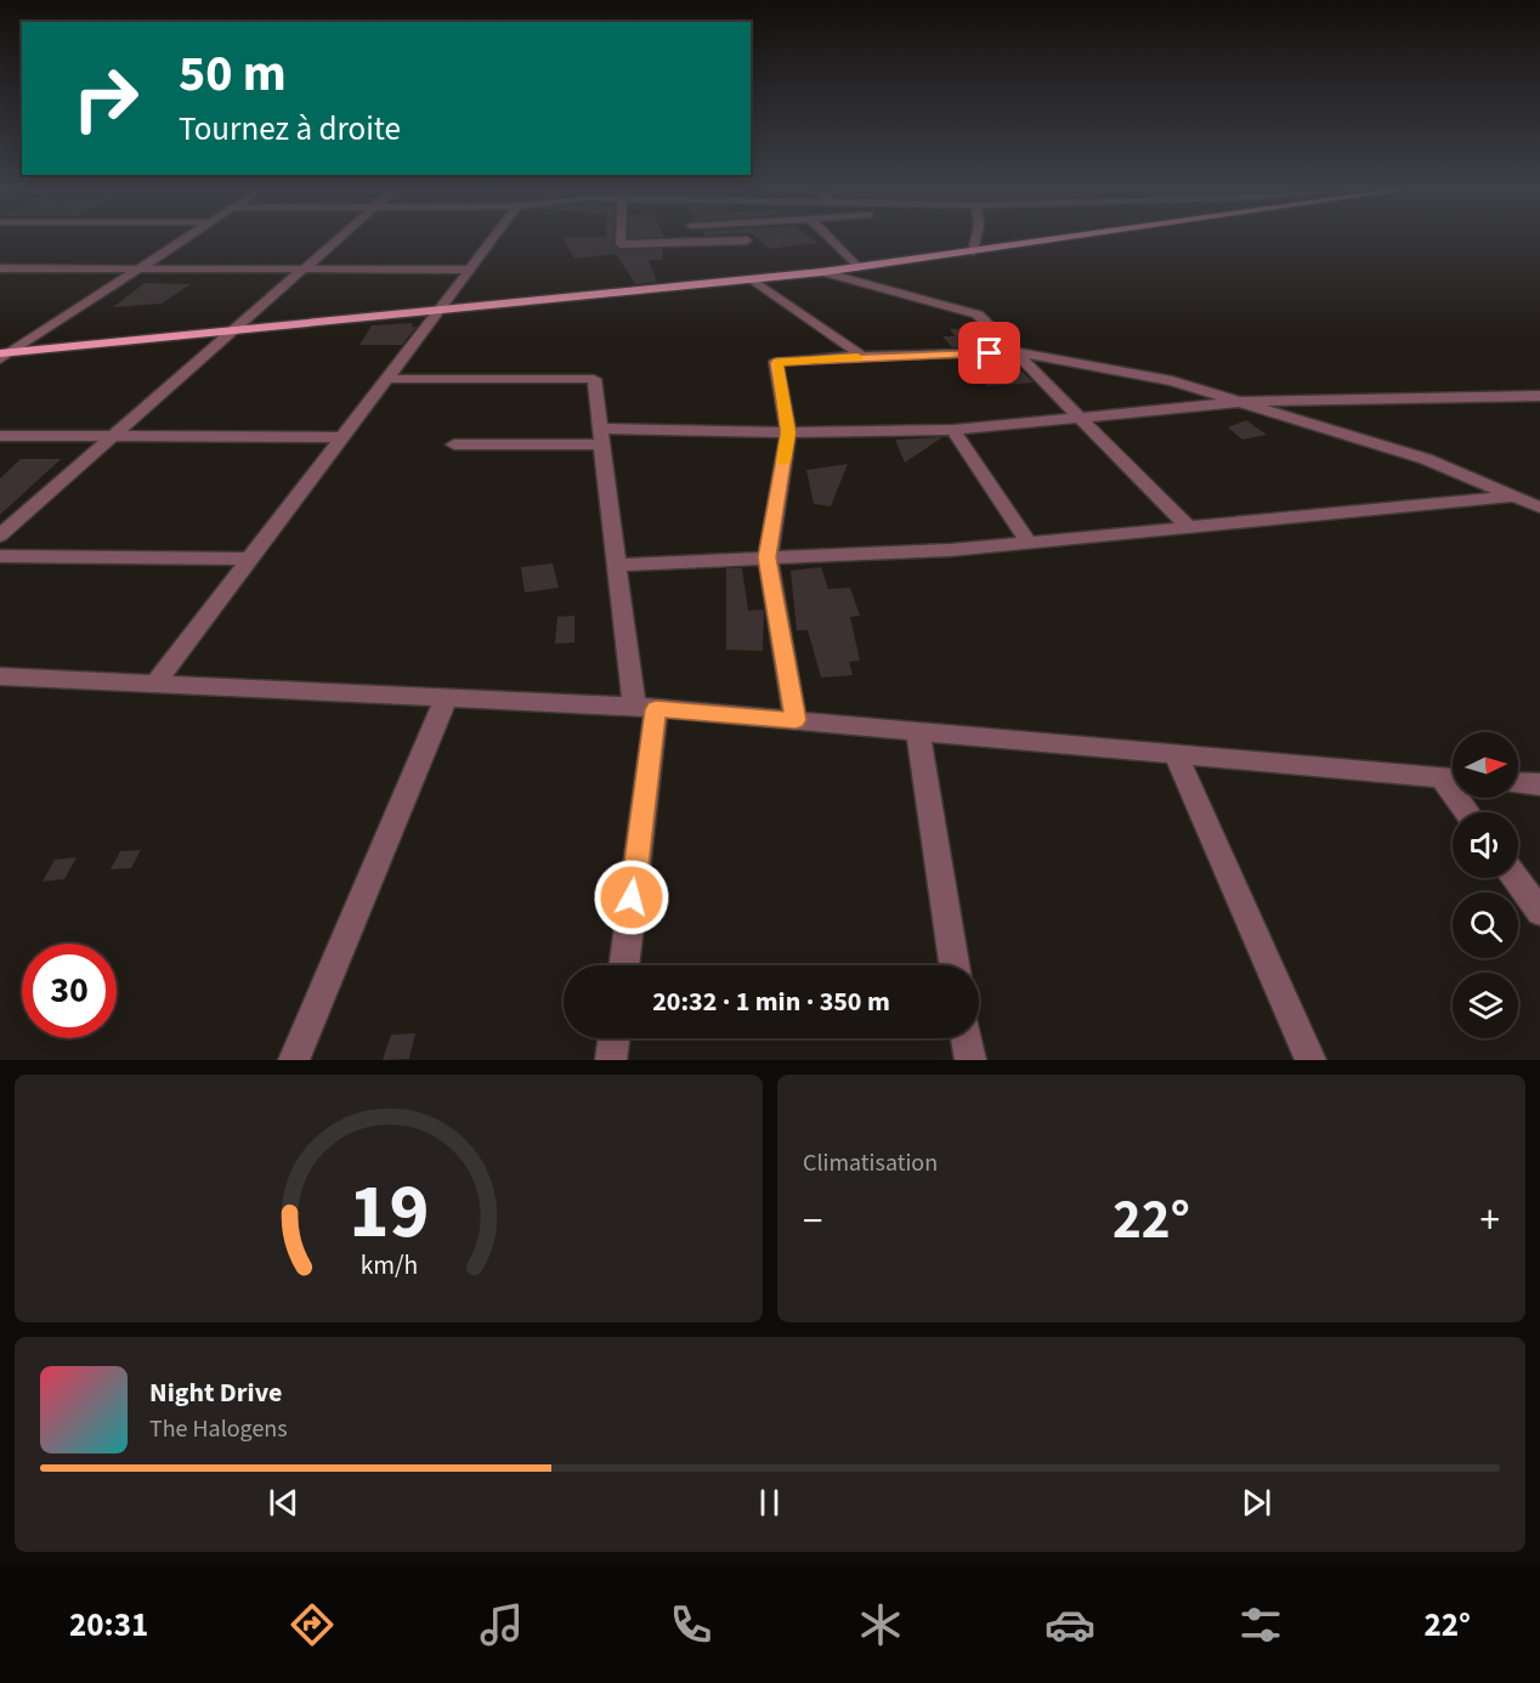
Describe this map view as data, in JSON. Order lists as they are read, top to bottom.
{
  "north": "right",
  "page": {
    "turn": ["50 m", "Tournez à droite"],
    "limit": "30",
    "trip": "20:32 · 1 min · 350 m",
    "tile": "Climatisation",
    "heat": ["−", "22°", "+"],
    "song": ["Night Drive", "The Halogens"],
    "tabs": ["20:31", "22°"],
    "gauge": ["19", "km/h"]
  }
}
